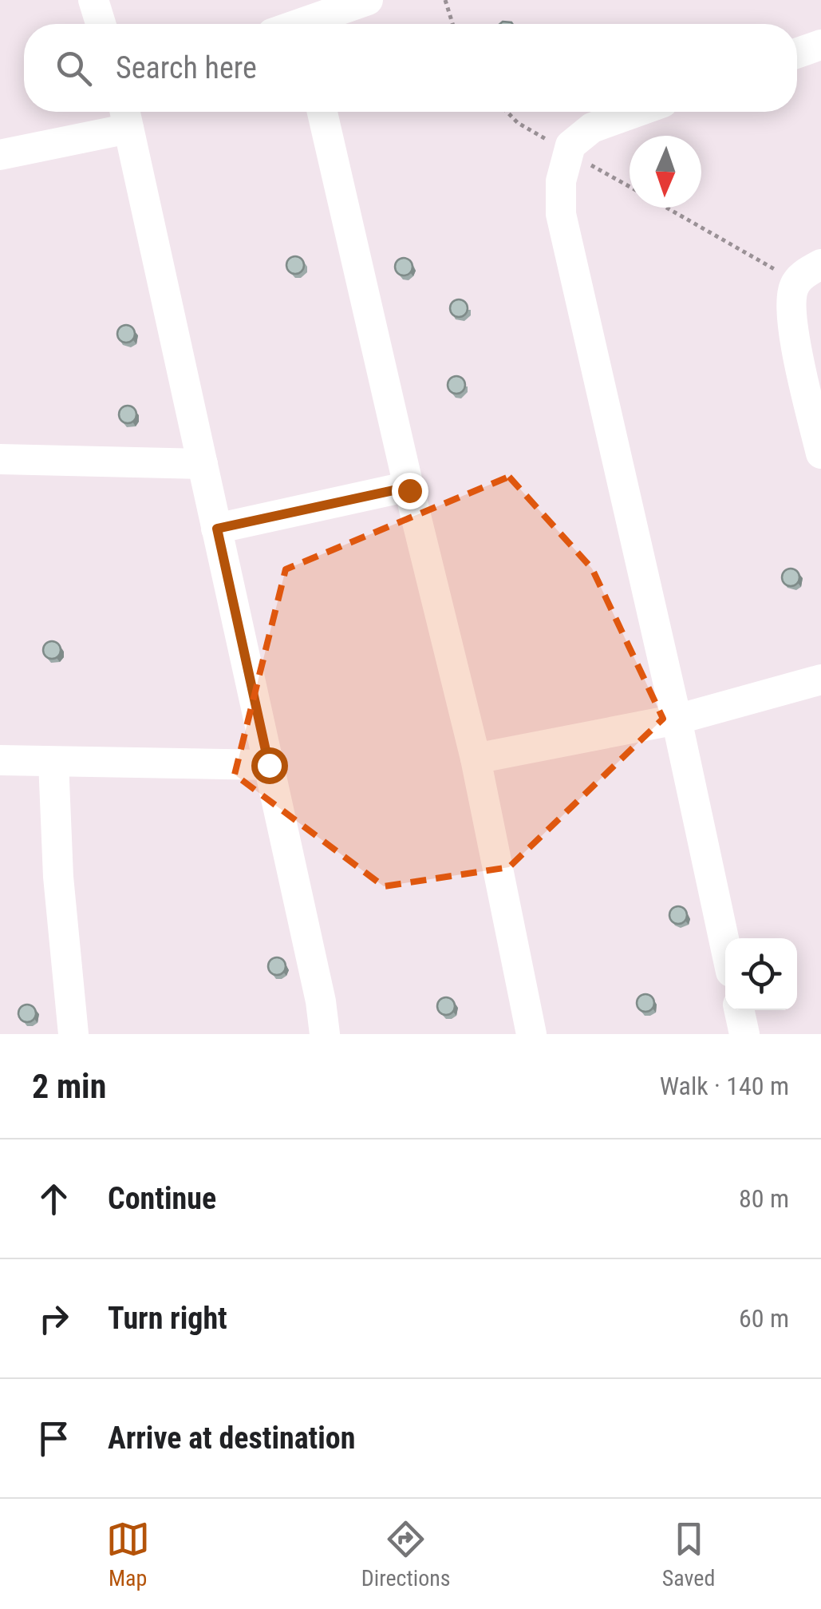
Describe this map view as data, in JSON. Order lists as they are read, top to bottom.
{
  "north": "bottom",
  "page": {
    "search": "Search here",
    "heading": ["2 min", "Walk · 140 m"],
    "list": [
      ["Continue", "80 m"],
      ["Turn right", "60 m"],
      "Arrive at destination"
    ],
    "nav": ["Map", "Directions", "Saved"]
  }
}
